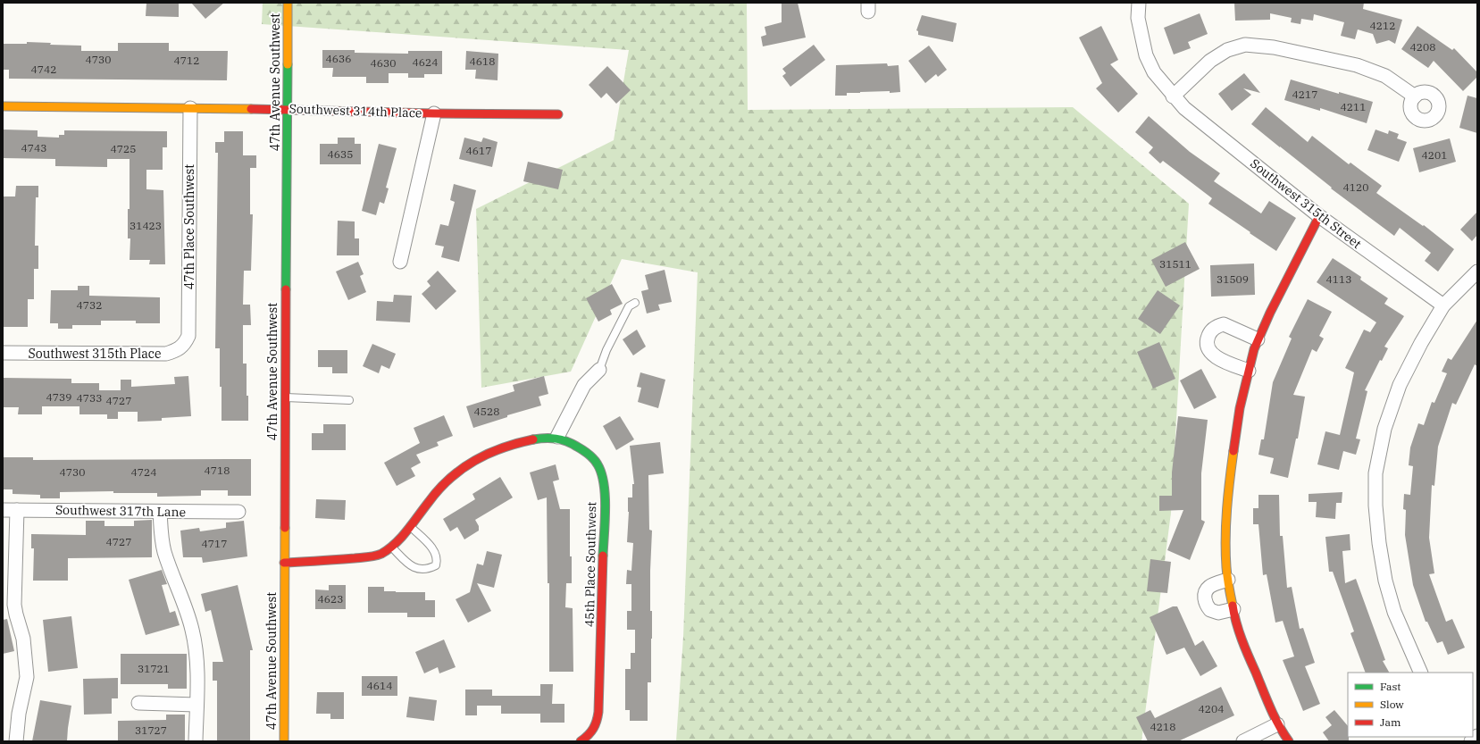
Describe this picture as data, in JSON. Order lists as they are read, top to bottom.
{
  "streets": {
    "street": [
      "47th Avenue Southwest",
      "Southwest 314th Place",
      "Southwest 315th Street",
      "47th Place Southwest",
      "Southwest 315th Place",
      "Southwest 317th Lane",
      "45th Place Southwest"
    ]
  },
  "crossings": [
    ["47th Avenue Southwest", "Southwest 314th Place"],
    ["Southwest 314th Place", "47th Place Southwest"],
    ["47th Place Southwest", "Southwest 315th Place"]
  ],
  "house_numbers": [
    "4212",
    "4208",
    "4636",
    "4730",
    "4712",
    "4618",
    "4624",
    "4630",
    "4742",
    "4217",
    "4211",
    "4743",
    "4725",
    "4617",
    "4635",
    "4201",
    "4120",
    "31423",
    "31511",
    "31509",
    "4113",
    "4732",
    "4739",
    "4733",
    "4727",
    "4528",
    "4718",
    "4730",
    "4724",
    "4727",
    "4717",
    "4623",
    "31721",
    "4614",
    "4204",
    "4218",
    "31727"
  ],
  "legend": ["Fast", "Slow", "Jam"]
}
